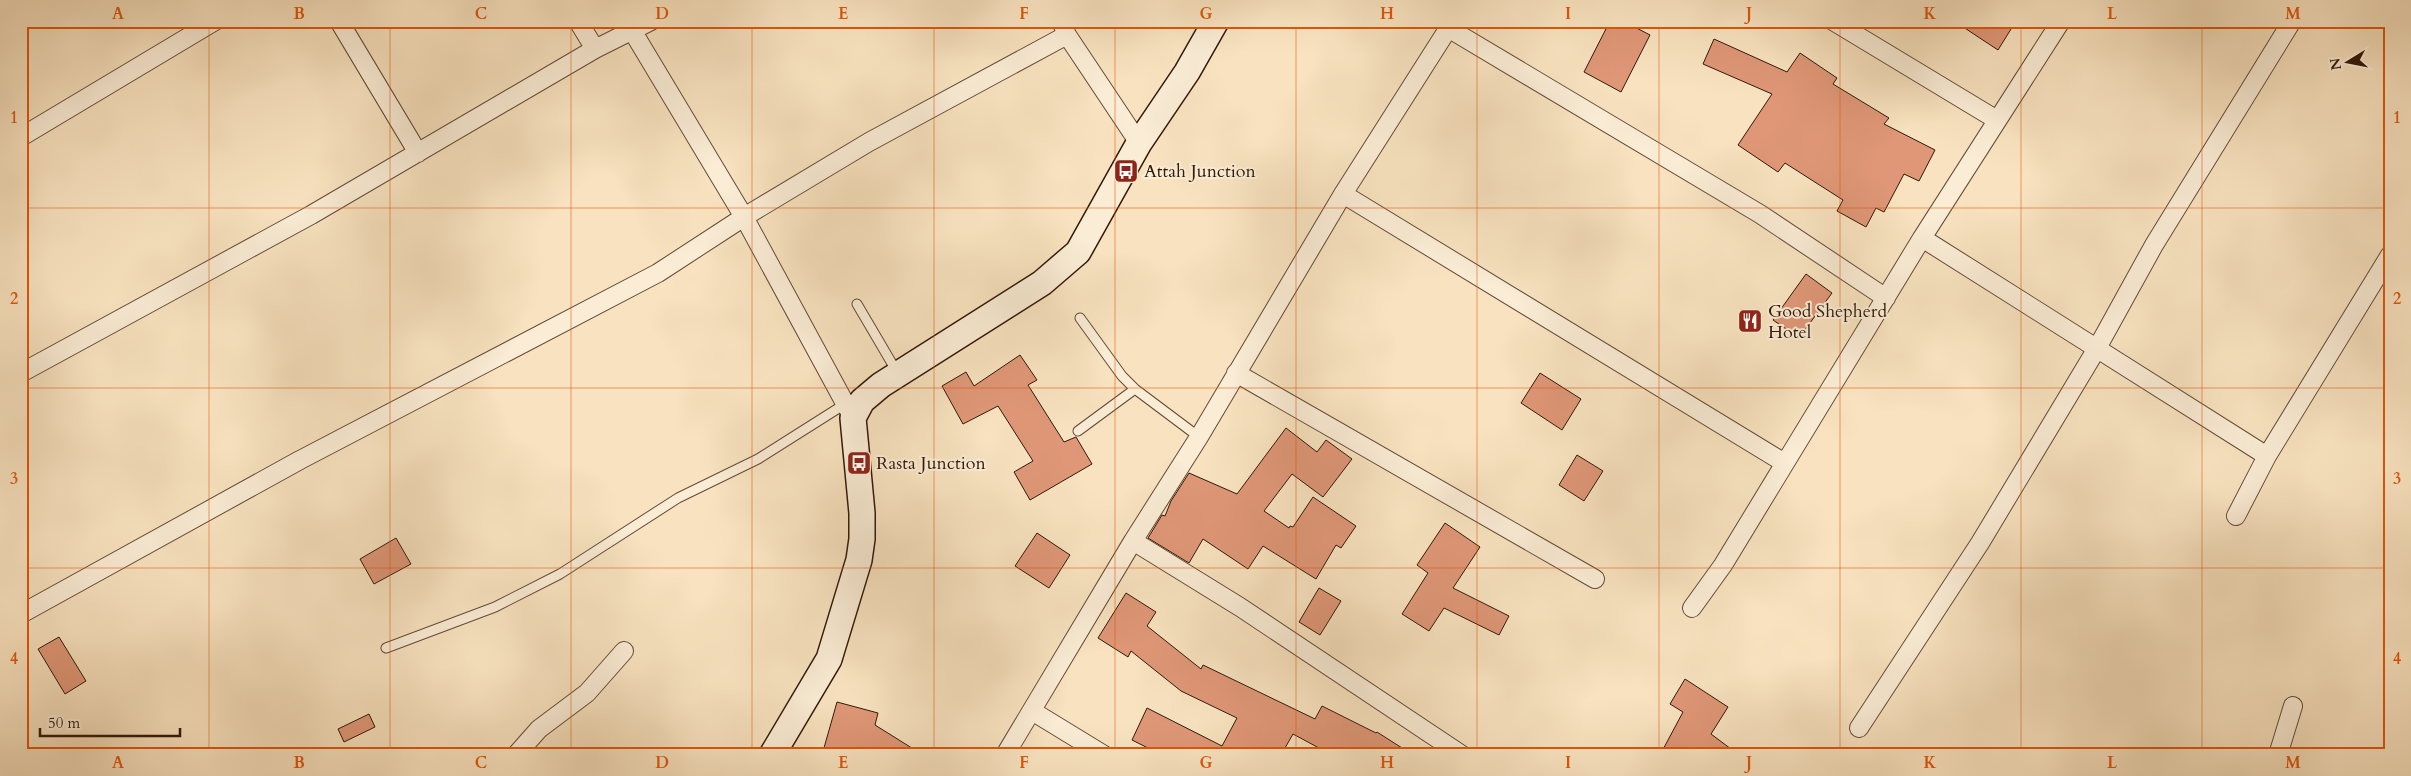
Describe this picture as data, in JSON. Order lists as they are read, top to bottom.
{
  "places": {
    "bus stop": ["Attah Junction", "Rasta Junction"],
    "restaurant": ["Good Shepherd Hotel"]
  },
  "scale_bar": "50 m",
  "north": "left",
  "grid": {
    "columns": [
      "A",
      "B",
      "C",
      "D",
      "E",
      "F",
      "G",
      "H",
      "I",
      "J",
      "K",
      "L",
      "M"
    ],
    "rows": [
      "1",
      "2",
      "3",
      "4"
    ]
  }
}
